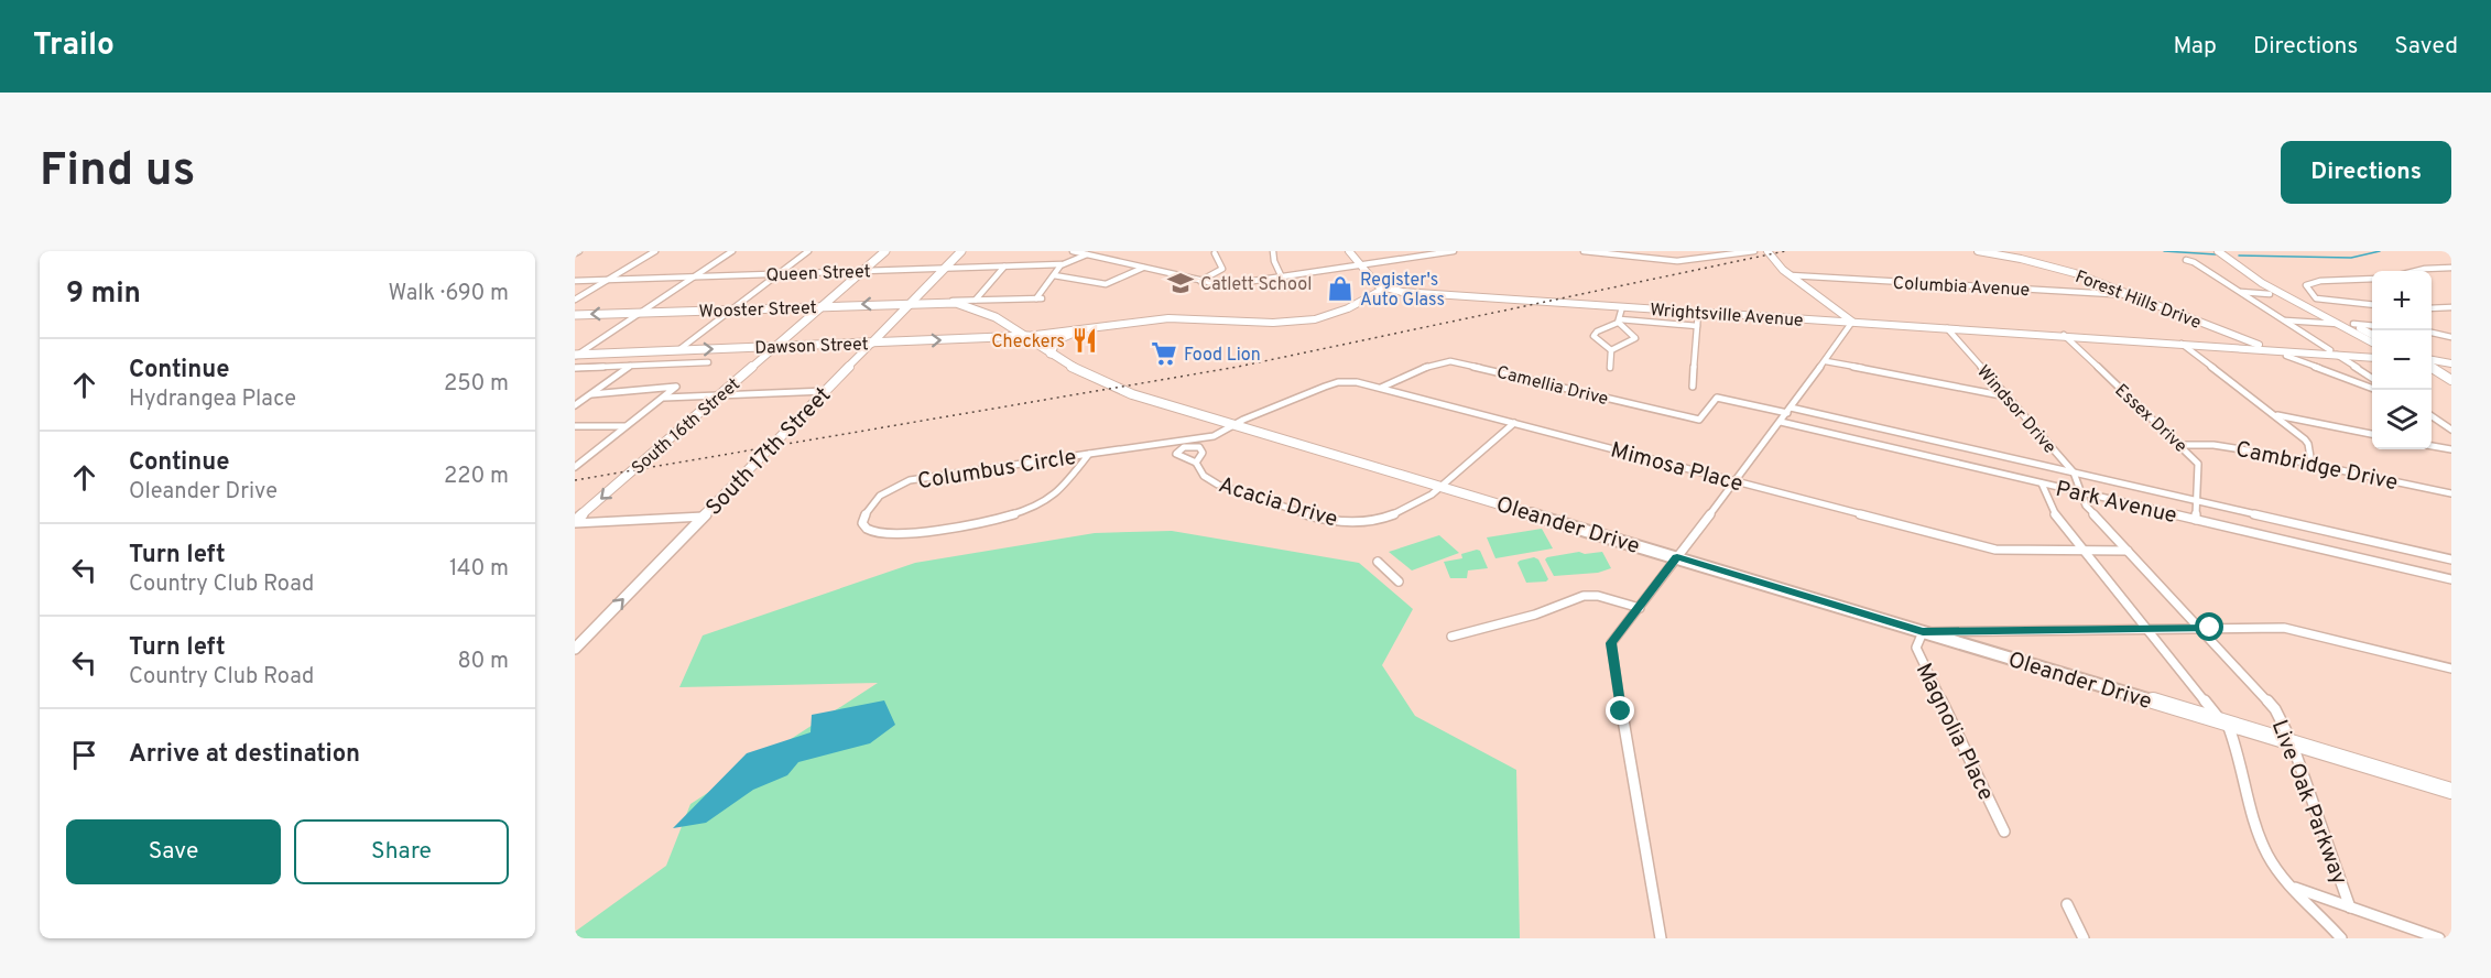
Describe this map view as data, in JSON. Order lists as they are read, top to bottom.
{
  "streets": {
    "main road": [
      "Wooster Street",
      "Dawson Street",
      "South 16th Street",
      "South 17th Street",
      "Oleander Drive"
    ],
    "street": [
      "Queen Street",
      "Columbia Avenue",
      "Forest Hills Drive",
      "Wrightsville Avenue",
      "Camellia Drive",
      "Windsor Drive",
      "Essex Drive",
      "Cambridge Drive",
      "Mimosa Place",
      "Columbus Circle",
      "Acacia Drive",
      "Park Avenue",
      "Magnolia Place",
      "Live Oak Parkway"
    ]
  },
  "crossings": [
    ["Queen Street", "South 16th Street"],
    ["Queen Street", "South 17th Street"],
    ["Columbia Avenue", "Forest Hills Drive"],
    ["Forest Hills Drive", "Wrightsville Avenue"],
    ["Wooster Street", "South 16th Street"],
    ["Wooster Street", "South 17th Street"],
    ["Wooster Street", "Oleander Drive"],
    ["Wrightsville Avenue", "Dawson Street"],
    ["Wrightsville Avenue", "Windsor Drive"],
    ["Wrightsville Avenue", "Essex Drive"],
    ["Dawson Street", "South 16th Street"],
    ["Dawson Street", "South 17th Street"],
    ["Dawson Street", "Oleander Drive"],
    ["Camellia Drive", "Mimosa Place"],
    ["Camellia Drive", "Park Avenue"],
    ["Windsor Drive", "Park Avenue"],
    ["Windsor Drive", "Live Oak Parkway"],
    ["Essex Drive", "Cambridge Drive"],
    ["Essex Drive", "Park Avenue"],
    ["Mimosa Place", "Columbus Circle"],
    ["Mimosa Place", "Acacia Drive"],
    ["Mimosa Place", "Oleander Drive"],
    ["Mimosa Place", "Live Oak Parkway"],
    ["Columbus Circle", "Oleander Drive"],
    ["Acacia Drive", "Oleander Drive"],
    ["Park Avenue", "Live Oak Parkway"],
    ["Oleander Drive", "Magnolia Place"],
    ["Oleander Drive", "Live Oak Parkway"]
  ],
  "places": {
    "school or university": ["Catlett School"],
    "shop": ["Register's Auto Glass"],
    "restaurant": ["Checkers"],
    "supermarket": ["Food Lion"]
  },
  "page": {
    "header": "Trailo",
    "nav": ["Map", "Directions", "Saved"],
    "buttons": [
      "Directions",
      ["Save", "Share"]
    ],
    "title": "Find us",
    "heading": ["9 min", "Walk · 690 m"],
    "map_buttons": ["+", "−"],
    "list": [
      ["Continue", "Hydrangea Place", "250 m"],
      ["Continue", "Oleander Drive", "220 m"],
      ["Turn left", "Country Club Road", "140 m"],
      ["Turn left", "Country Club Road", "80 m"],
      "Arrive at destination"
    ]
  }
}
